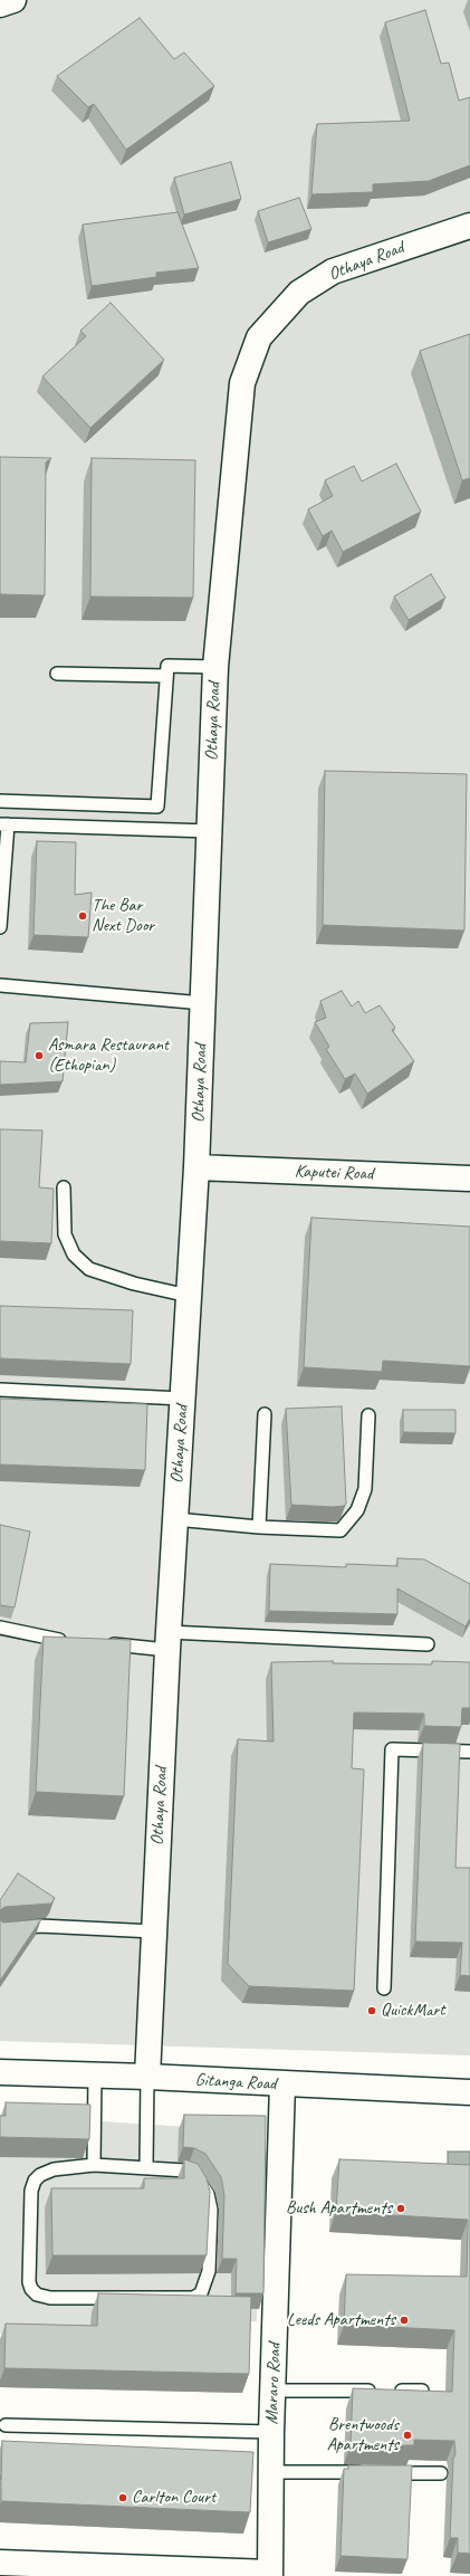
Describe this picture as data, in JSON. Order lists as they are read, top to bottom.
{
  "streets": {
    "street": [
      "Othaya Road",
      "Kaputei Road",
      "Gitanga Road",
      "Mararo Road"
    ]
  },
  "crossings": [
    ["Othaya Road", "Kaputei Road"],
    ["Othaya Road", "Gitanga Road"],
    ["Gitanga Road", "Mararo Road"]
  ],
  "places": [
    "The Bar Next Door",
    "Asmara Restaurant (Ethopian)",
    "QuickMart",
    "Bush Apartments",
    "Leeds Apartments",
    "Brentwoods Apartments",
    "Carlton Court"
  ]
}
